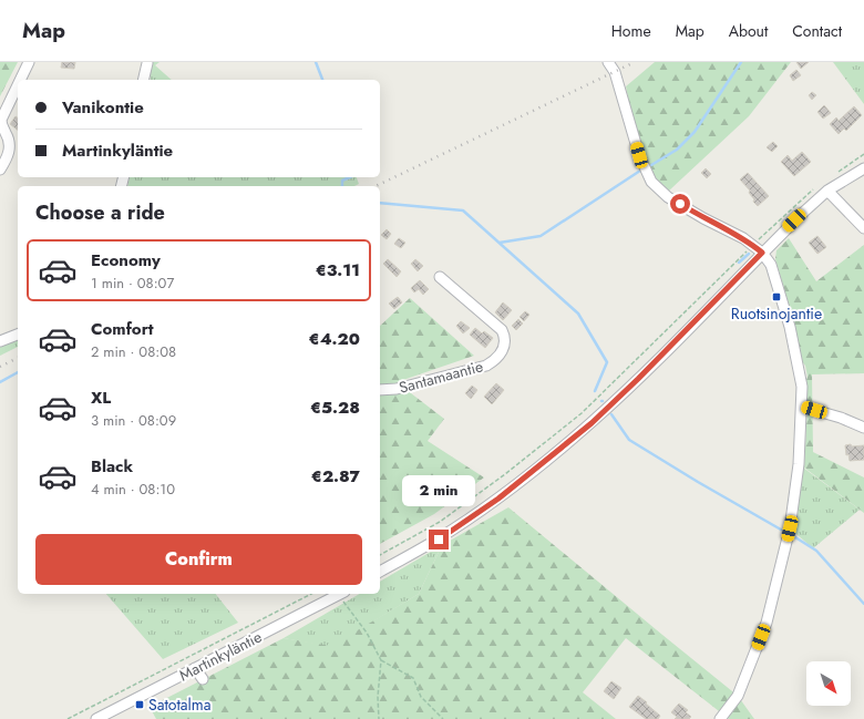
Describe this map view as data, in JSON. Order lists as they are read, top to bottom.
{
  "streets": {
    "street": ["Santamaantie", "Martinkyläntie"]
  },
  "places": {
    "transit": ["Ruotsinojantie", "Satotalma"]
  },
  "north": "bottom right",
  "page": {
    "header": "Map",
    "nav": [
      "Home",
      "Map",
      "About",
      "Contact"
    ],
    "banner": ["Vanikontie", "Martinkyläntie"],
    "heading": "Choose a ride",
    "list": [
      {
        "name": "Economy",
        "note": "1 min · 08:07",
        "value": "€3.11"
      },
      {
        "name": "Comfort",
        "note": "2 min · 08:08",
        "value": "€4.20"
      },
      {
        "name": "XL",
        "note": "3 min · 08:09",
        "value": "€5.28"
      },
      {
        "name": "Black",
        "note": "4 min · 08:10",
        "value": "€2.87"
      }
    ],
    "bubble": "2 min",
    "buttons": "Confirm"
  }
}
